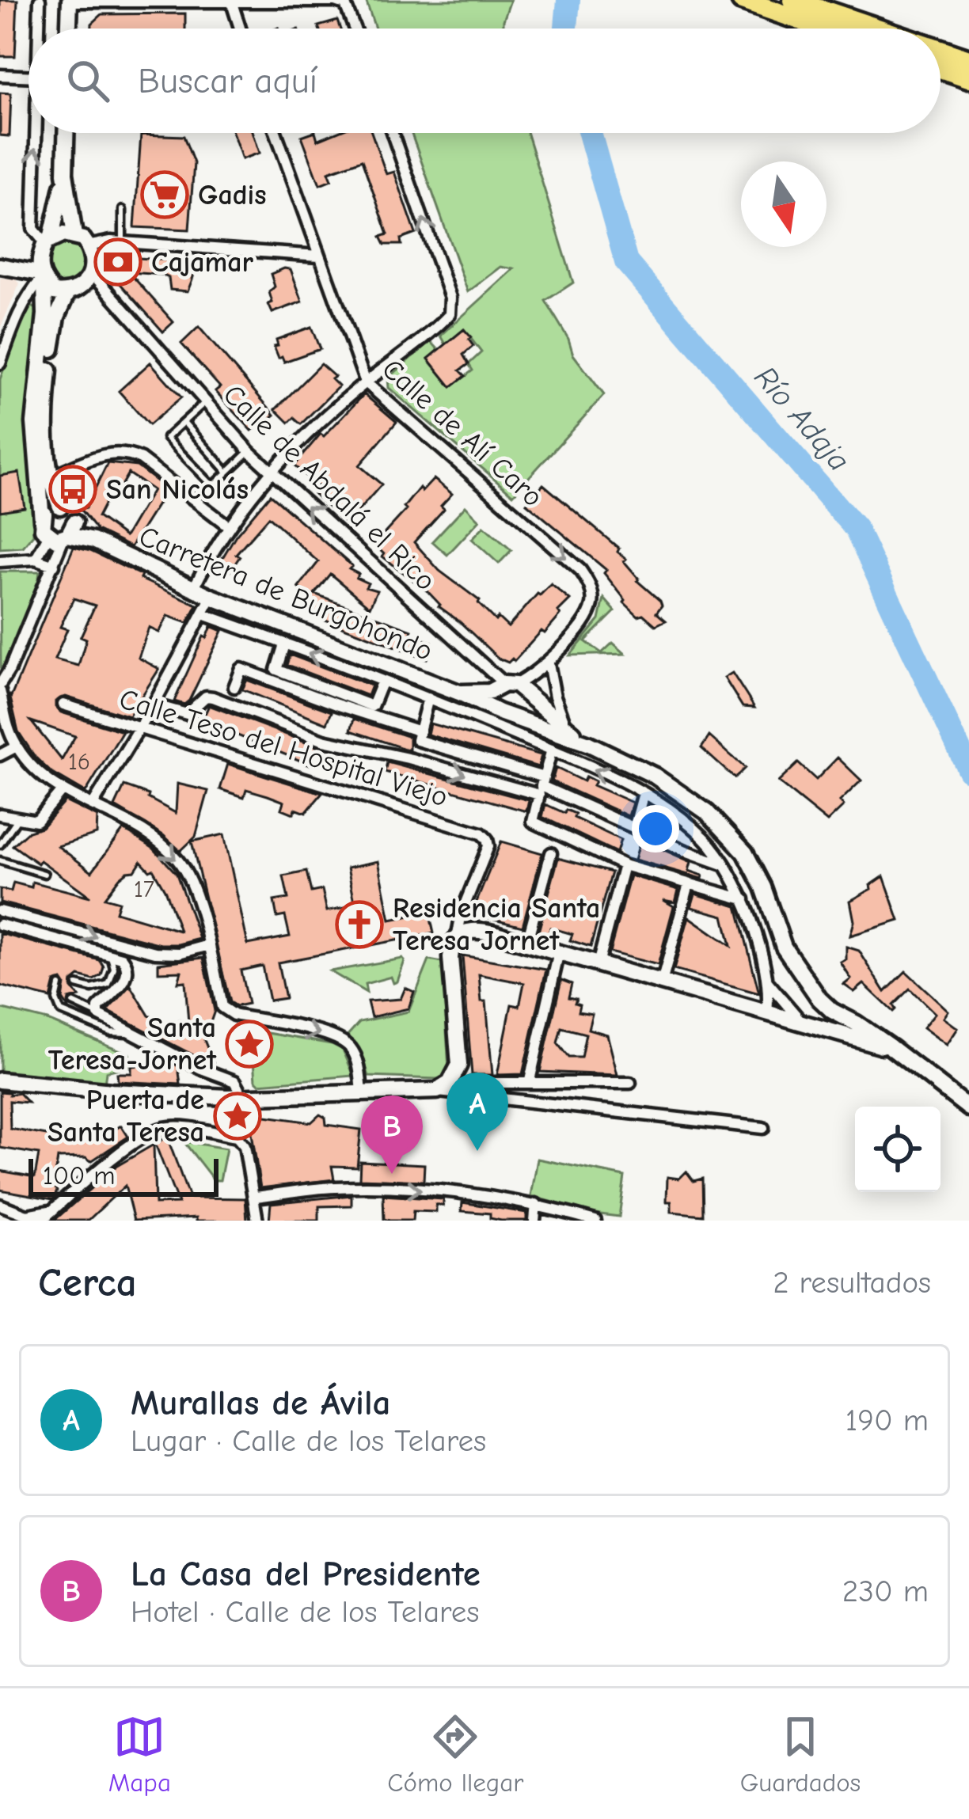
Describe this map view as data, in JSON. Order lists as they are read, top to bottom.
{
  "streets": {
    "main road": ["Carretera de Burgohondo"],
    "street": ["Calle de Alí Caro", "Calle de Abdalá el Rico", "Calle Teso del Hospital Viejo"]
  },
  "crossings": [
    ["Calle de Alí Caro", "Calle de Abdalá el Rico"]
  ],
  "one_way": ["Calle de Alí Caro"],
  "water": ["Río Adaja"],
  "places": {
    "supermarket": ["Gadis"],
    "bank": ["Cajamar"],
    "bus stop": ["San Nicolás"],
    "church": ["Residencia Santa Teresa Jornet"],
    "place": ["Santa Teresa-Jornet", "Puerta de Santa Teresa"]
  },
  "house_numbers": ["16", "17"],
  "scale_bar": "100 m",
  "north": "bottom",
  "page": {
    "search": "Buscar aquí",
    "pins": ["A", "B"],
    "scale": "100 m",
    "heading": ["Cerca", "2 resultados"],
    "list": [
      {
        "mark": "A",
        "name": "Murallas de Ávila",
        "note": "Lugar · Calle de los Telares",
        "value": "190 m"
      },
      {
        "mark": "B",
        "name": "La Casa del Presidente",
        "note": "Hotel · Calle de los Telares",
        "value": "230 m"
      }
    ],
    "nav": ["Mapa", "Cómo llegar", "Guardados"]
  }
}
